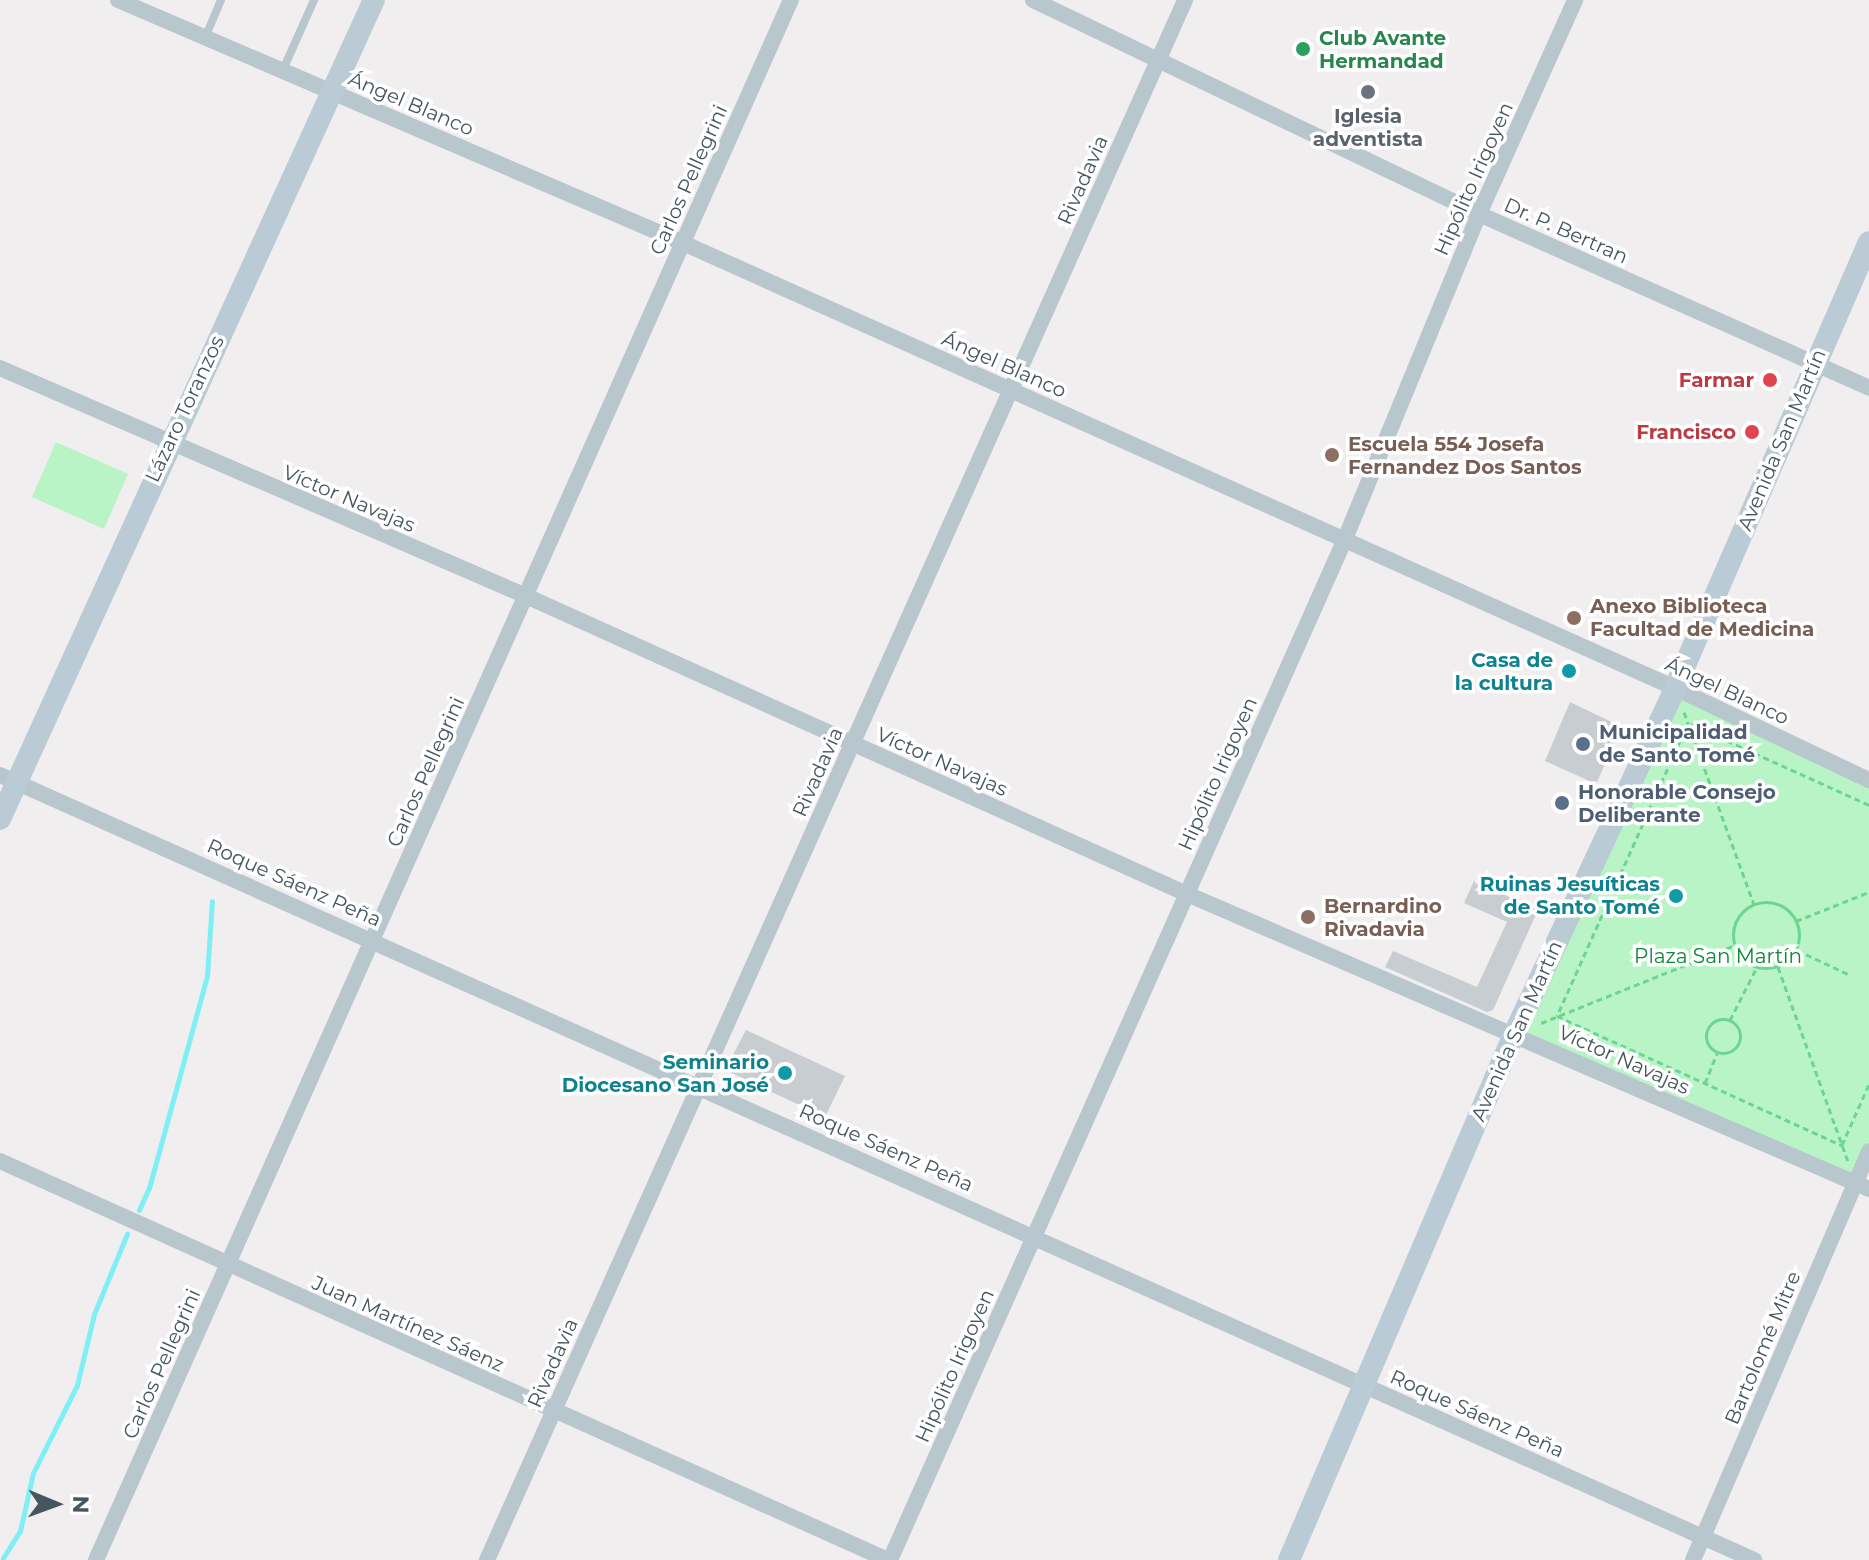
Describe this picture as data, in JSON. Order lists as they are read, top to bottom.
{
  "streets": {
    "main road": ["Lázaro Toranzos", "Avenida San Martín"],
    "street": [
      "Ángel Blanco",
      "Hipólito Irigoyen",
      "Carlos Pellegrini",
      "Rivadavia",
      "Dr. P. Bertran",
      "Víctor Navajas",
      "Roque Sáenz Peña",
      "Juan Martínez Sáenz",
      "Bartolomé Mitre"
    ]
  },
  "crossings": [
    ["Ángel Blanco", "Hipólito Irigoyen"],
    ["Ángel Blanco", "Carlos Pellegrini"],
    ["Ángel Blanco", "Rivadavia"],
    ["Ángel Blanco", "Lázaro Toranzos"],
    ["Ángel Blanco", "Avenida San Martín"],
    ["Hipólito Irigoyen", "Dr. P. Bertran"],
    ["Hipólito Irigoyen", "Víctor Navajas"],
    ["Hipólito Irigoyen", "Roque Sáenz Peña"],
    ["Hipólito Irigoyen", "Juan Martínez Sáenz"],
    ["Carlos Pellegrini", "Víctor Navajas"],
    ["Carlos Pellegrini", "Roque Sáenz Peña"],
    ["Carlos Pellegrini", "Juan Martínez Sáenz"],
    ["Rivadavia", "Dr. P. Bertran"],
    ["Rivadavia", "Víctor Navajas"],
    ["Rivadavia", "Roque Sáenz Peña"],
    ["Rivadavia", "Juan Martínez Sáenz"],
    ["Dr. P. Bertran", "Avenida San Martín"],
    ["Lázaro Toranzos", "Víctor Navajas"],
    ["Lázaro Toranzos", "Roque Sáenz Peña"],
    ["Avenida San Martín", "Víctor Navajas"],
    ["Avenida San Martín", "Roque Sáenz Peña"],
    ["Víctor Navajas", "Bartolomé Mitre"],
    ["Roque Sáenz Peña", "Bartolomé Mitre"]
  ],
  "parks": ["Plaza San Martín"],
  "places": [
    "Club Avante Hermandad",
    "Iglesia adventista",
    "Farmar",
    "Francisco",
    "Escuela 554 Josefa Fernandez Dos Santos",
    "Anexo Biblioteca Facultad de Medicina",
    "Casa de la cultura",
    "Municipalidad de Santo Tomé",
    "Honorable Consejo Deliberante",
    "Ruinas Jesuíticas de Santo Tomé",
    "Bernardino Rivadavia",
    "Seminario Diocesano San José"
  ],
  "north": "right"
}
